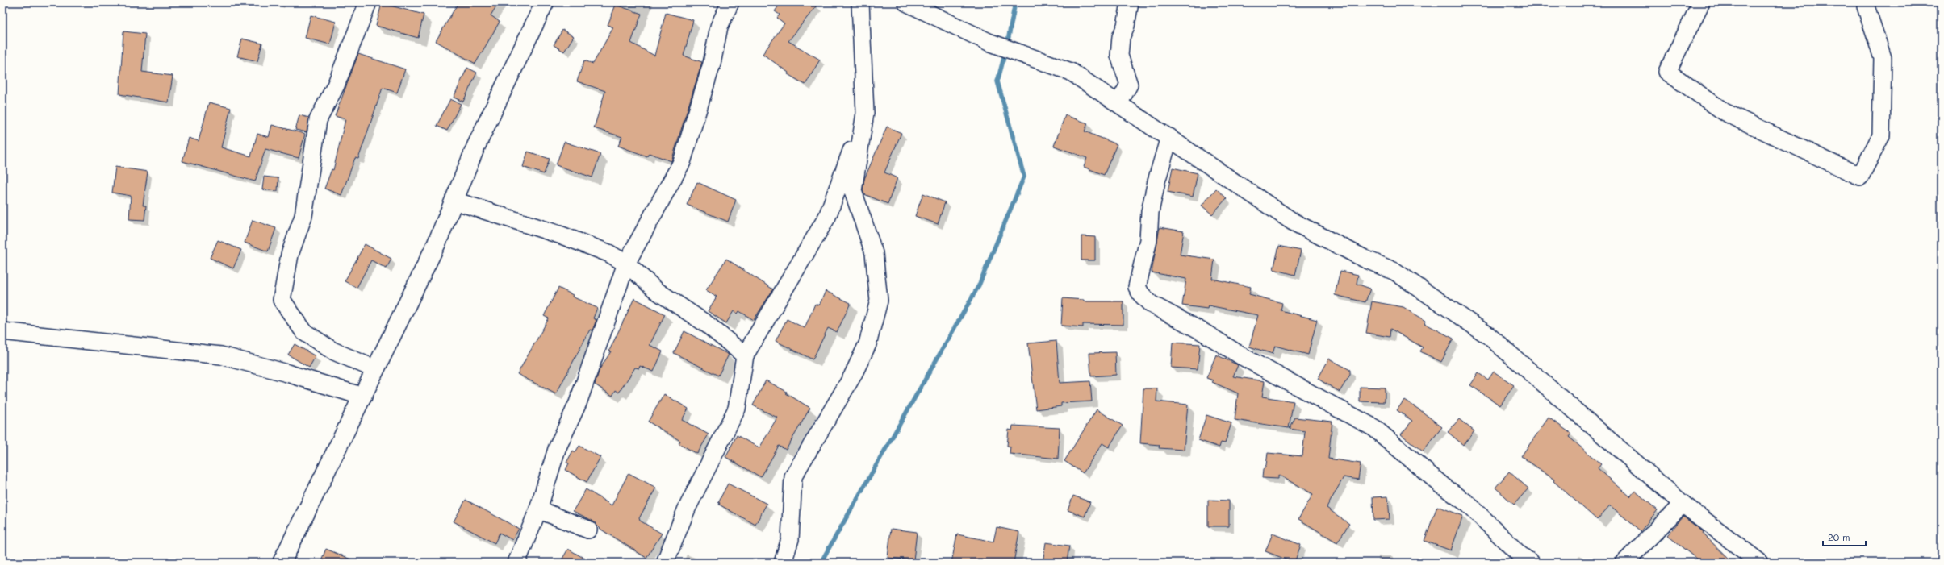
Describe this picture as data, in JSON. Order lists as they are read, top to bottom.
{
  "scale_bar": "20 m"
}
